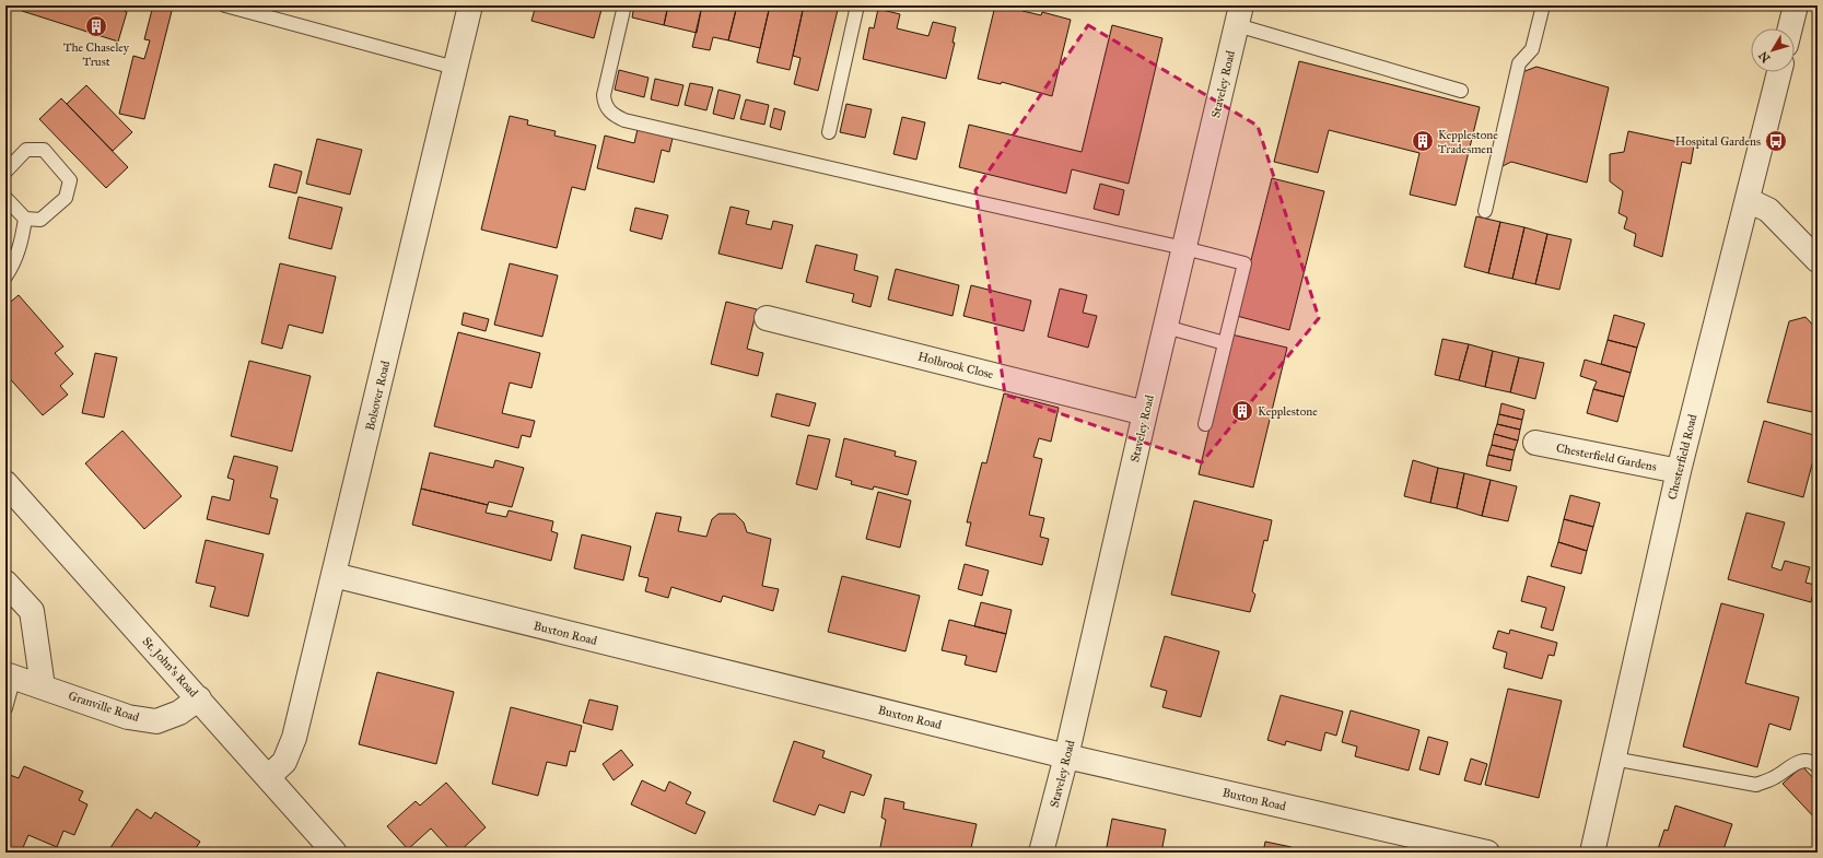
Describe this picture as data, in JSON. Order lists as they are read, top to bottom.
{
  "streets": {
    "street": [
      "Staveley Road",
      "Holbrook Close",
      "Bolsover Road",
      "Chesterfield Gardens",
      "Chesterfield Road",
      "Buxton Road",
      "St. John's Road",
      "Granville Road"
    ]
  },
  "crossings": [
    ["Staveley Road", "Holbrook Close"],
    ["Staveley Road", "Buxton Road"],
    ["Bolsover Road", "Buxton Road"],
    ["Bolsover Road", "St. John's Road"],
    ["Chesterfield Gardens", "Chesterfield Road"],
    ["St. John's Road", "Granville Road"]
  ],
  "places": {
    "building": ["The Chaseley Trust", "Kepplestone Tradesmen", "Kepplestone"],
    "bus stop": ["Hospital Gardens"]
  },
  "north": "bottom left"
}
